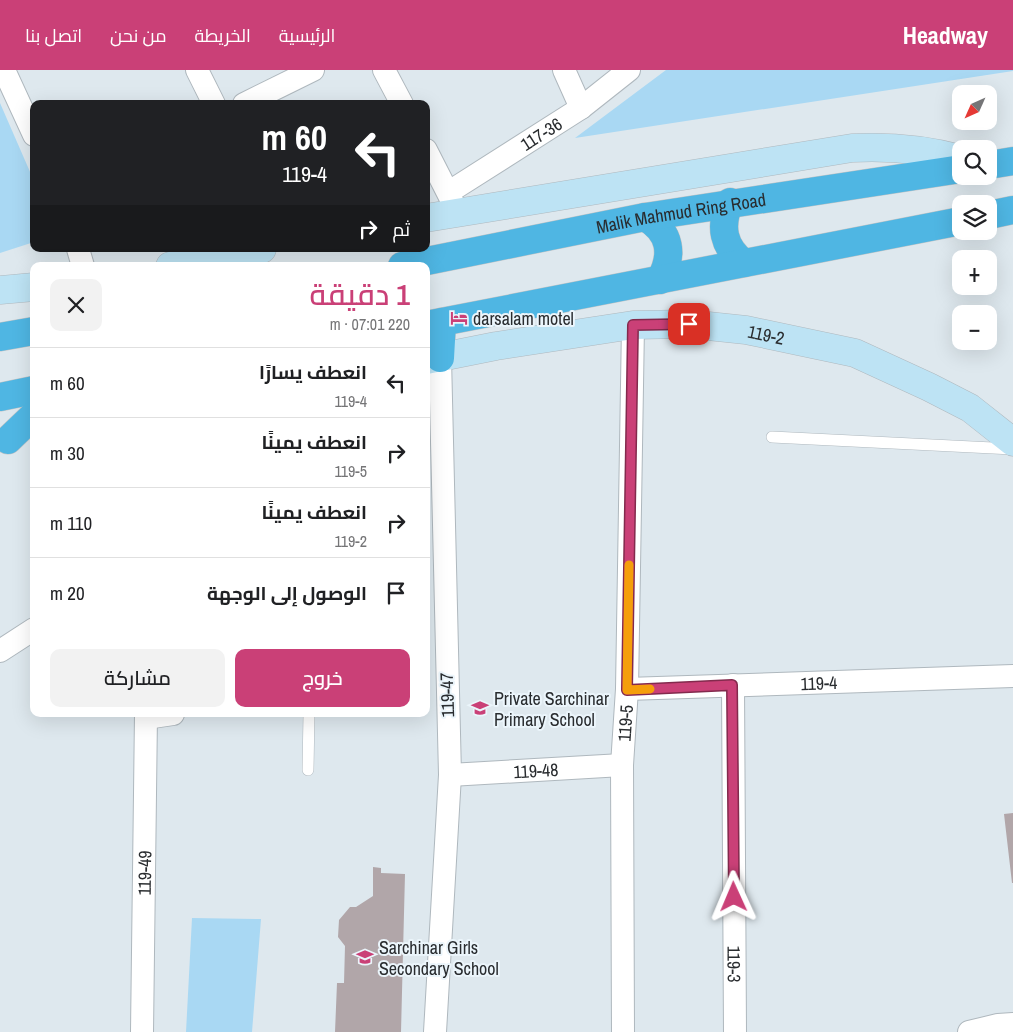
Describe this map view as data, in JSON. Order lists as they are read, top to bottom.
{
  "streets": {
    "highway": ["Malik Mahmud Ring Road"],
    "main road": ["119-2"],
    "street": [
      "117-36",
      "119-4",
      "119-47",
      "119-5",
      "119-48",
      "119-49",
      "119-3"
    ]
  },
  "crossings": [
    ["119-2", "119-47"],
    ["119-2", "119-5"],
    ["119-4", "119-5"],
    ["119-4", "119-3"],
    ["119-47", "119-48"],
    ["119-5", "119-48"]
  ],
  "places": {
    "hotel": ["darsalam motel"],
    "school or university": ["Private Sarchinar Primary School", "Sarchinar Girls Secondary School"]
  },
  "north": "bottom left",
  "page": {
    "header": "Headway",
    "nav": [
      "الرئيسية",
      "الخريطة",
      "من نحن",
      "اتصل بنا"
    ],
    "map_buttons": ["+", "−"],
    "turn": ["60 m", "119-4"],
    "then": "ثم",
    "heading": ["1 دقيقة", "220 m · 07:01"],
    "list": [
      {
        "name": "انعطف يسارًا",
        "note": "119-4",
        "value": "60 m"
      },
      {
        "name": "انعطف يمينًا",
        "note": "119-5",
        "value": "30 m"
      },
      {
        "name": "انعطف يمينًا",
        "note": "119-2",
        "value": "110 m"
      },
      {
        "name": "الوصول إلى الوجهة",
        "value": "20 m"
      }
    ],
    "buttons": ["خروج", "مشاركة"]
  }
}
